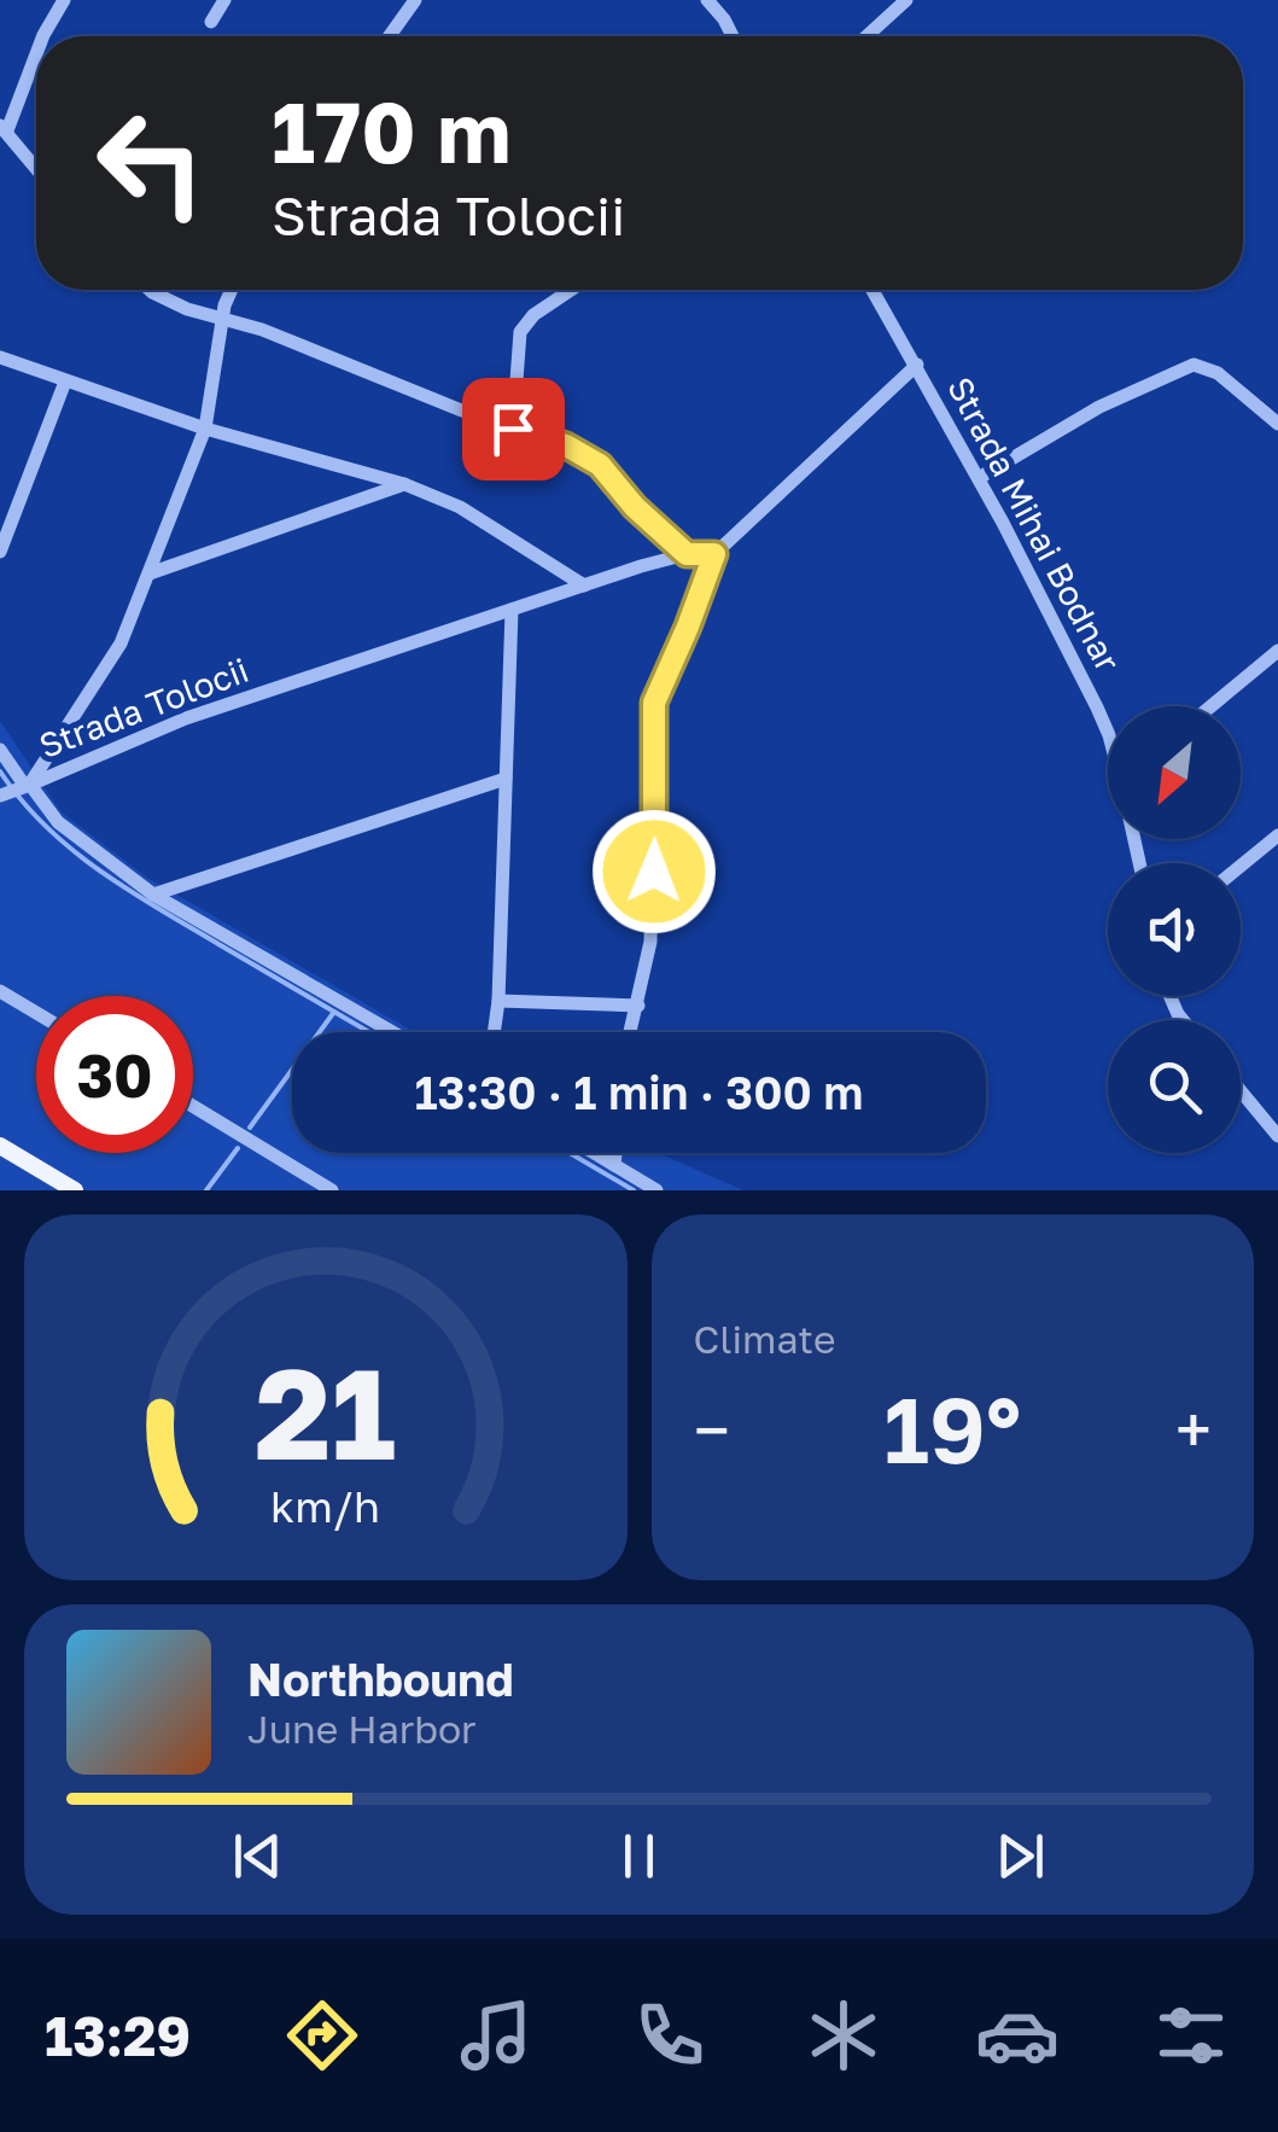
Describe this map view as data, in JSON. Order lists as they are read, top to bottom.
{
  "streets": {
    "street": ["Strada Mihai Bodnar", "Strada Tolocii"]
  },
  "north": "bottom left",
  "page": {
    "turn": ["170 m", "Strada Tolocii"],
    "limit": "30",
    "trip": "13:30 · 1 min · 300 m",
    "tile": "Climate",
    "heat": ["−", "19°", "+"],
    "song": ["Northbound", "June Harbor"],
    "tabs": "13:29",
    "gauge": ["21", "km/h"]
  }
}
